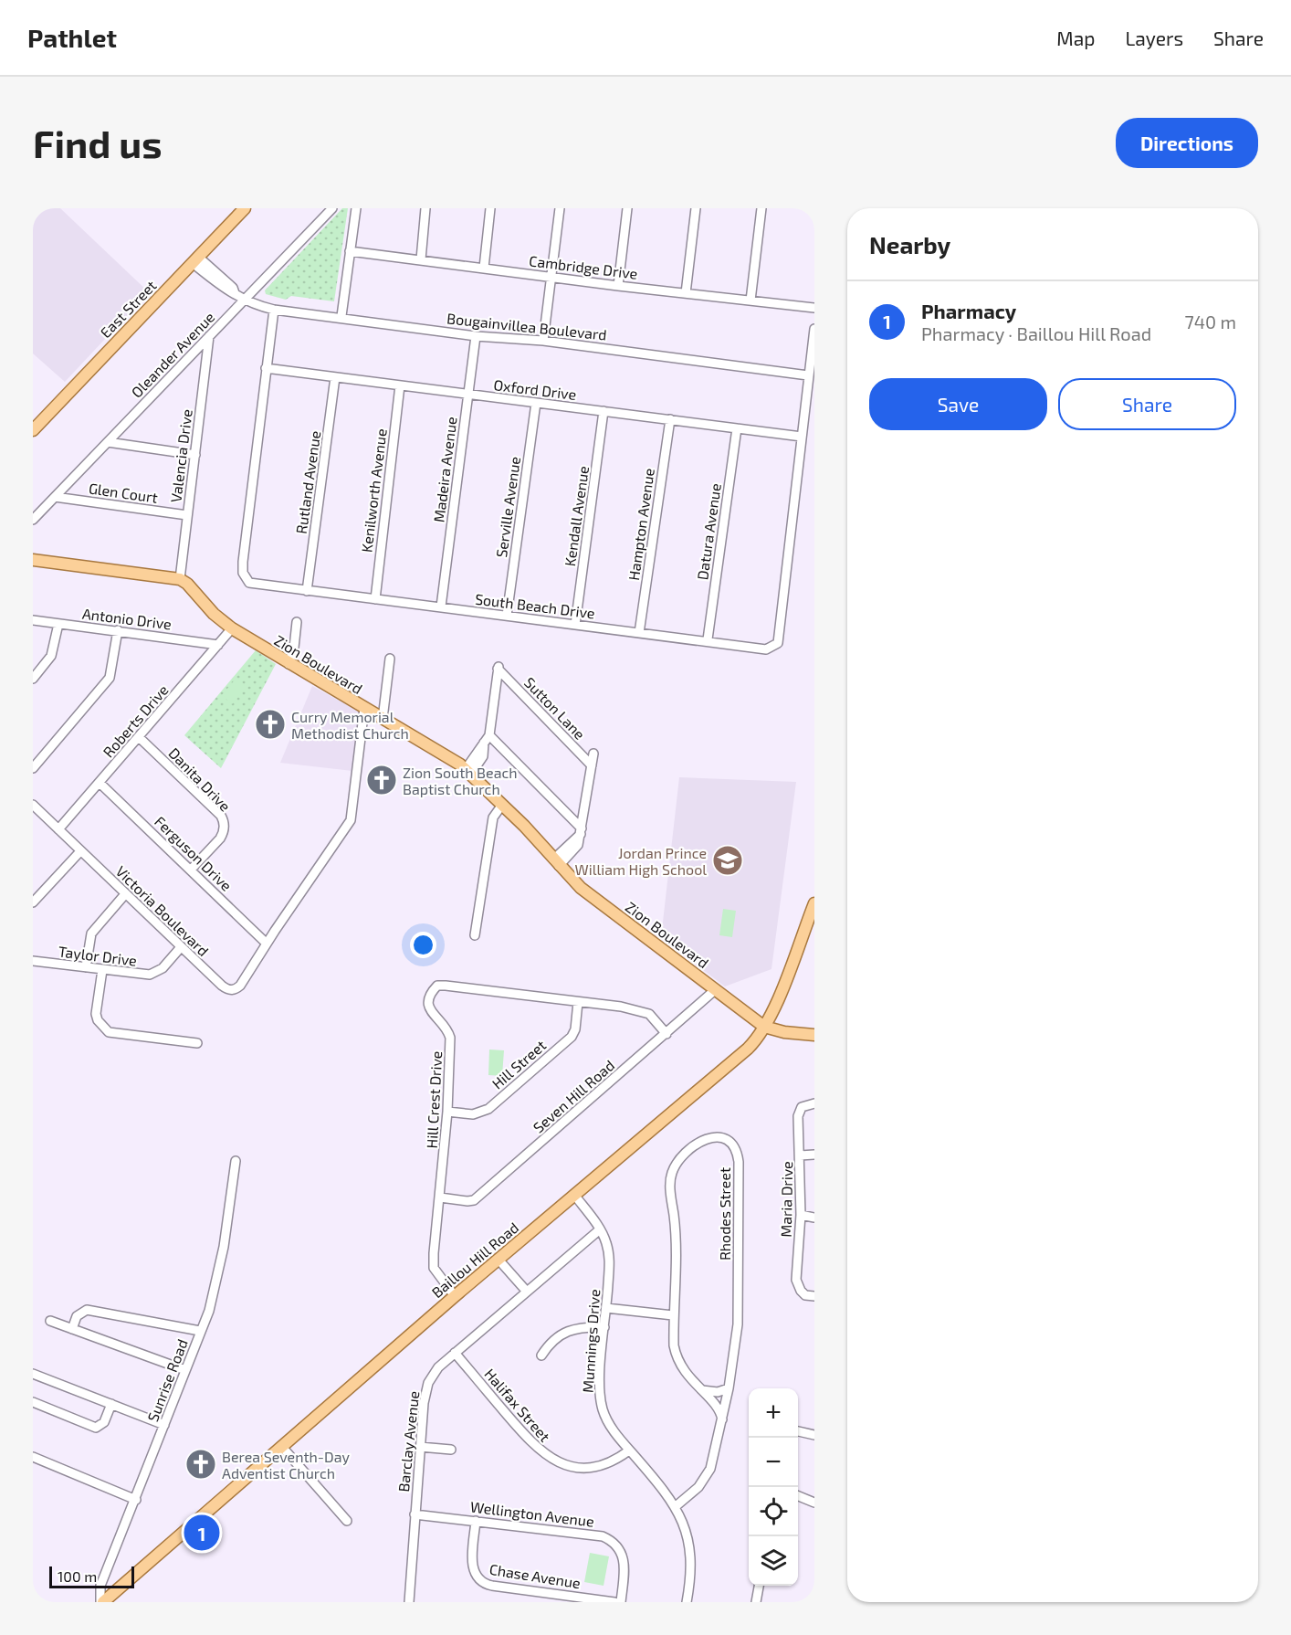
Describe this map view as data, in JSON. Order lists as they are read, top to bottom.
{
  "streets": {
    "main road": ["East Street", "Zion Boulevard", "Baillou Hill Road"],
    "street": [
      "Cambridge Drive",
      "Bougainvillea Boulevard",
      "Oleander Avenue",
      "Oxford Drive",
      "Valencia Drive",
      "Madeira Avenue",
      "Rutland Avenue",
      "Kenilworth Avenue",
      "Glen Court",
      "Serville Avenue",
      "Kendall Avenue",
      "Hampton Avenue",
      "Datura Avenue",
      "South Beach Drive",
      "Antonio Drive",
      "Sutton Lane",
      "Roberts Drive",
      "Danita Drive",
      "Ferguson Drive",
      "Victoria Boulevard",
      "Taylor Drive",
      "Hill Street",
      "Seven Hill Road",
      "Hill Crest Drive",
      "Maria Drive",
      "Rhodes Street",
      "Munnings Drive",
      "Sunrise Road",
      "Halifax Street",
      "Barclay Avenue",
      "Wellington Avenue",
      "Chase Avenue"
    ]
  },
  "crossings": [
    ["East Street", "Bougainvillea Boulevard"],
    ["Bougainvillea Boulevard", "Oleander Avenue"],
    ["Bougainvillea Boulevard", "Madeira Avenue"],
    ["Bougainvillea Boulevard", "South Beach Drive"],
    ["Oleander Avenue", "Valencia Drive"],
    ["Oleander Avenue", "Glen Court"],
    ["Oxford Drive", "Madeira Avenue"],
    ["Oxford Drive", "Rutland Avenue"],
    ["Oxford Drive", "Kenilworth Avenue"],
    ["Oxford Drive", "Serville Avenue"],
    ["Oxford Drive", "Kendall Avenue"],
    ["Oxford Drive", "Hampton Avenue"],
    ["Oxford Drive", "Datura Avenue"],
    ["Oxford Drive", "South Beach Drive"],
    ["Valencia Drive", "Glen Court"],
    ["Valencia Drive", "Zion Boulevard"],
    ["Madeira Avenue", "South Beach Drive"],
    ["Rutland Avenue", "South Beach Drive"],
    ["Kenilworth Avenue", "South Beach Drive"],
    ["Serville Avenue", "South Beach Drive"],
    ["Kendall Avenue", "South Beach Drive"],
    ["Hampton Avenue", "South Beach Drive"],
    ["Datura Avenue", "South Beach Drive"],
    ["Antonio Drive", "Roberts Drive"],
    ["Zion Boulevard", "Roberts Drive"],
    ["Zion Boulevard", "Seven Hill Road"],
    ["Zion Boulevard", "Baillou Hill Road"],
    ["Roberts Drive", "Danita Drive"],
    ["Roberts Drive", "Ferguson Drive"],
    ["Roberts Drive", "Victoria Boulevard"],
    ["Danita Drive", "Ferguson Drive"],
    ["Ferguson Drive", "Victoria Boulevard"],
    ["Victoria Boulevard", "Taylor Drive"],
    ["Hill Street", "Hill Crest Drive"],
    ["Seven Hill Road", "Hill Crest Drive"],
    ["Hill Crest Drive", "Baillou Hill Road"],
    ["Rhodes Street", "Munnings Drive"],
    ["Baillou Hill Road", "Munnings Drive"],
    ["Baillou Hill Road", "Sunrise Road"],
    ["Munnings Drive", "Halifax Street"],
    ["Munnings Drive", "Barclay Avenue"],
    ["Halifax Street", "Barclay Avenue"],
    ["Barclay Avenue", "Wellington Avenue"],
    ["Wellington Avenue", "Chase Avenue"]
  ],
  "places": {
    "church": ["Curry Memorial Methodist Church", "Zion South Beach Baptist Church", "Berea Seventh-Day Adventist Church"],
    "school or university": ["Jordan Prince William High School"]
  },
  "scale_bar": "100 m",
  "page": {
    "header": "Pathlet",
    "nav": ["Map", "Layers", "Share"],
    "buttons": [
      "Directions",
      ["Save", "Share"]
    ],
    "title": "Find us",
    "heading": "Nearby",
    "list": [
      {
        "mark": "1",
        "name": "Pharmacy",
        "note": "Pharmacy · Baillou Hill Road",
        "value": "740 m"
      }
    ],
    "map_buttons": ["+", "−"],
    "pins": "1",
    "scale": "100 m"
  }
}
